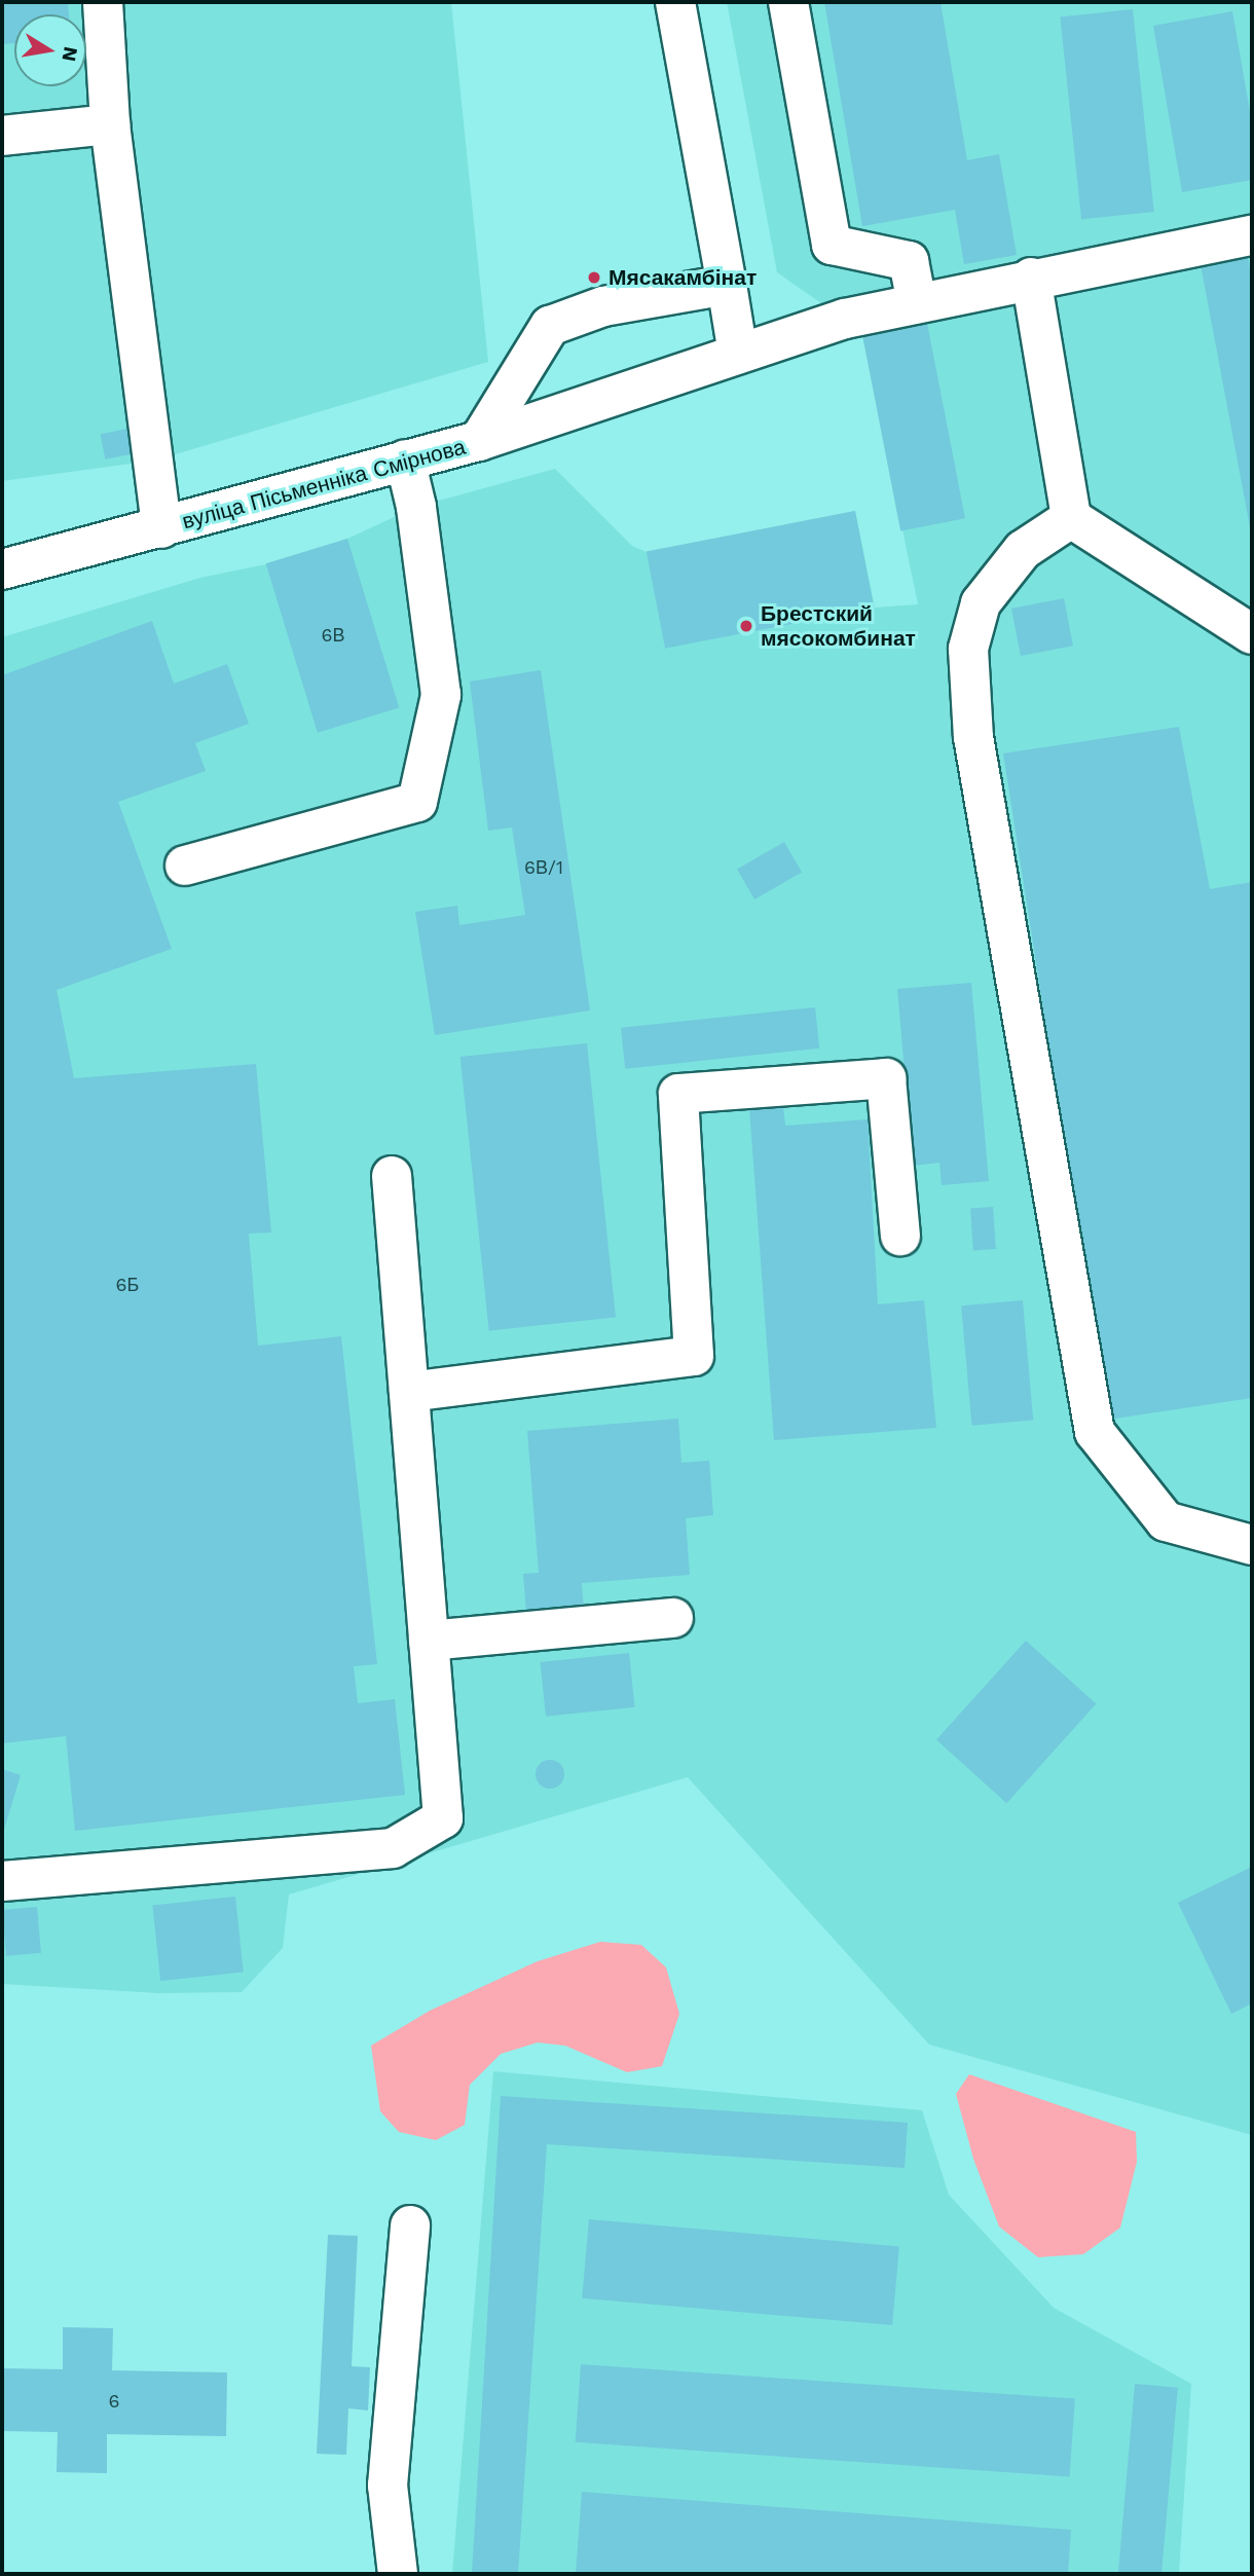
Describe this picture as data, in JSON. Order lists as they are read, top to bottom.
{
  "streets": {
    "street": ["вуліца Пісьменніка Смірнова"]
  },
  "places": ["Мясакамбінат", "Брестский мясокомбинат"],
  "house_numbers": [
    "6В",
    "6В/1",
    "6Б",
    "6"
  ],
  "north": "right"
}
